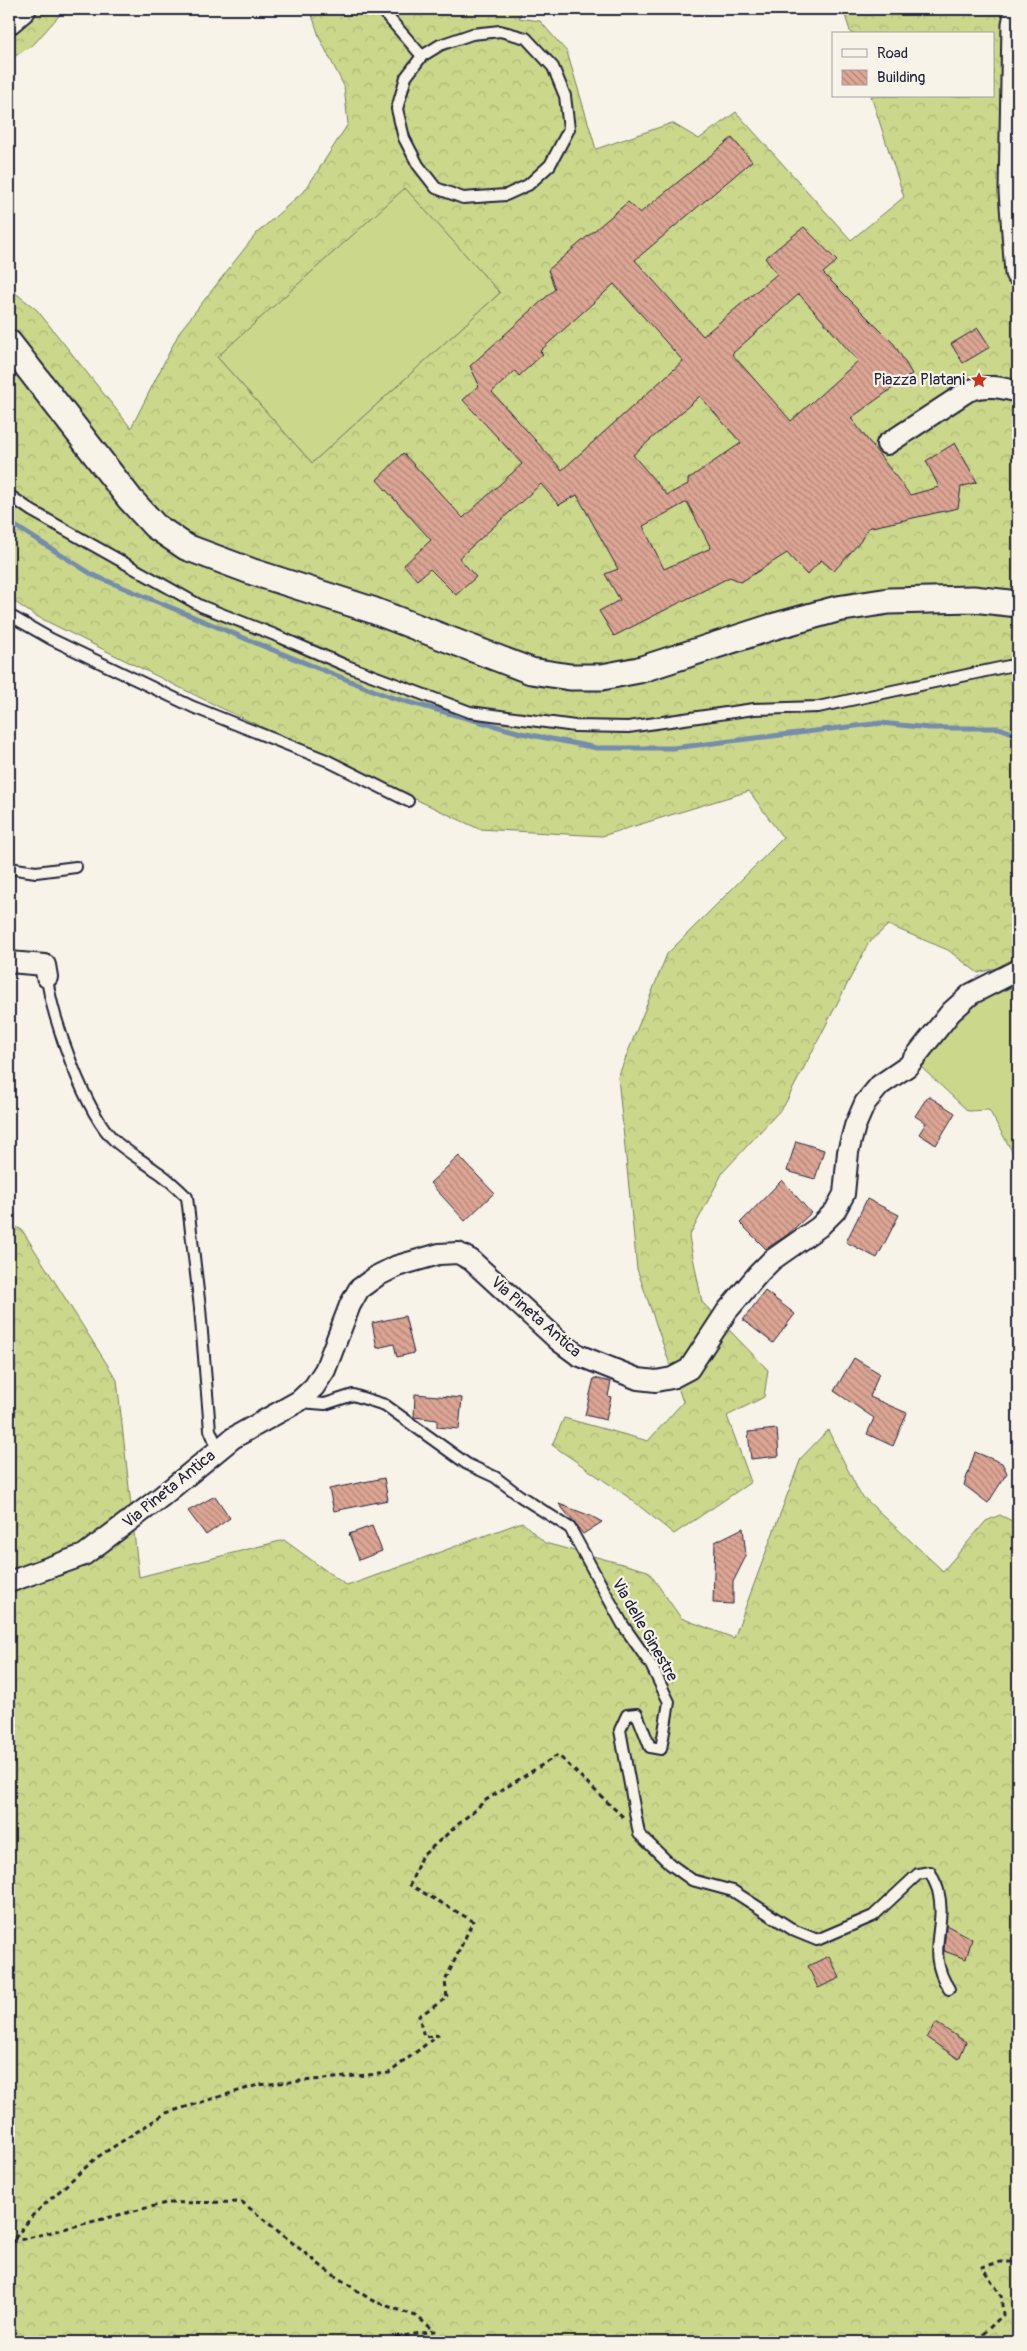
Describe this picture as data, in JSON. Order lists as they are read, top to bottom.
{
  "streets": {
    "street": ["Via Pineta Antica"],
    "lane": ["Via delle Ginestre"]
  },
  "crossings": [
    ["Via Pineta Antica", "Via delle Ginestre"]
  ],
  "places": {
    "place": ["Piazza Platani"]
  },
  "legend": ["Road", "Building"]
}
